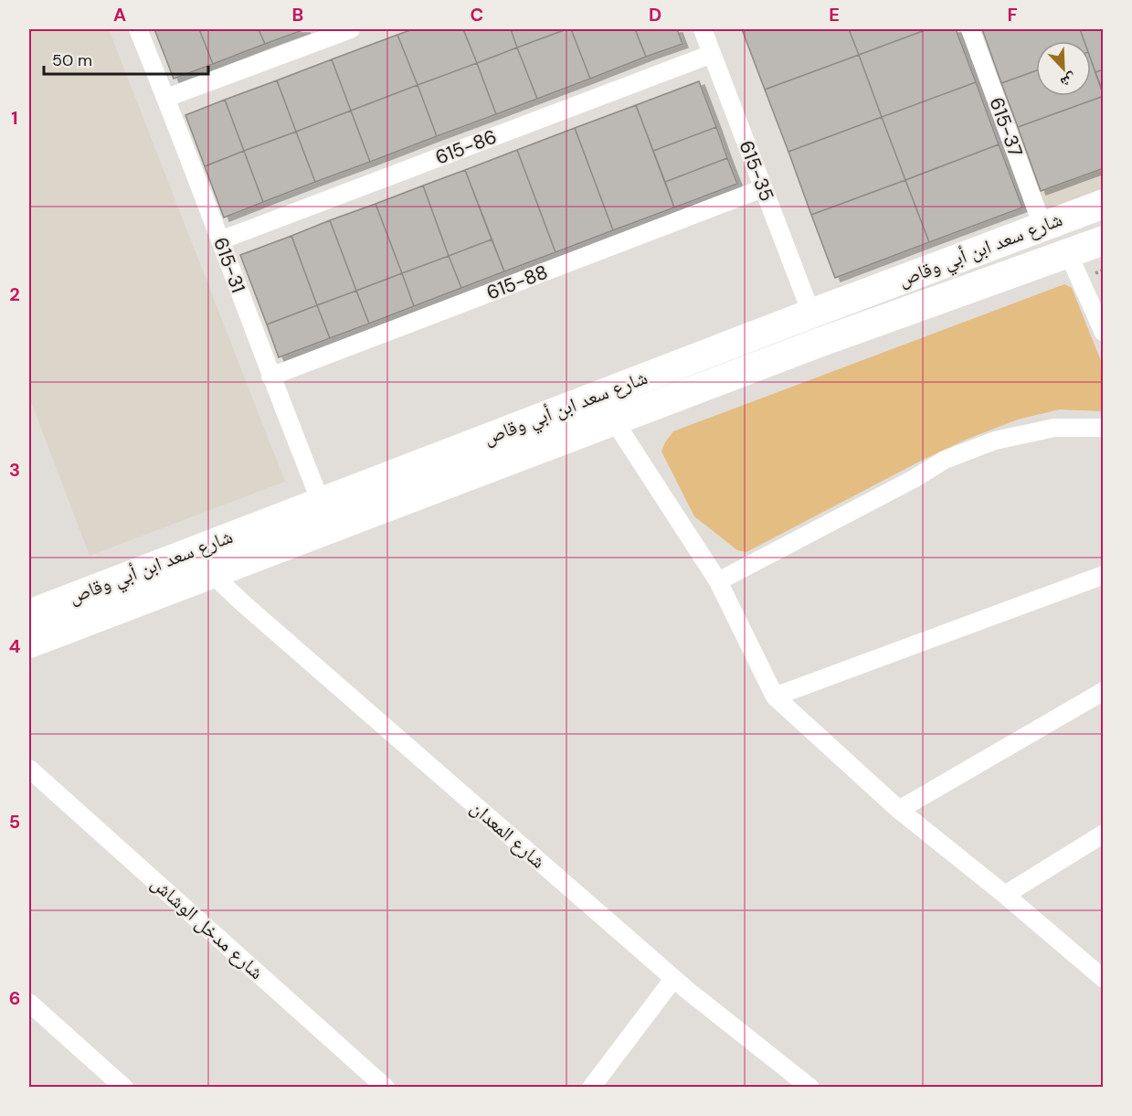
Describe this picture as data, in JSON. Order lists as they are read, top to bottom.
{
  "streets": {
    "main road": ["شارع سعد ابن أبي وقاص"],
    "street": [
      "615-37",
      "615-86",
      "615-35",
      "615-31",
      "615-88",
      "شارع المعدان",
      "شارع مدخل الوشاش"
    ]
  },
  "crossings": [
    ["615-37", "شارع سعد ابن أبي وقاص"],
    ["615-86", "615-35"],
    ["615-86", "615-31"],
    ["615-35", "شارع سعد ابن أبي وقاص"],
    ["615-35", "615-88"],
    ["شارع سعد ابن أبي وقاص", "615-31"],
    ["شارع سعد ابن أبي وقاص", "شارع المعدان"],
    ["615-31", "615-88"]
  ],
  "scale_bar": "50 m",
  "north": "bottom right",
  "grid": {
    "columns": [
      "A",
      "B",
      "C",
      "D",
      "E",
      "F"
    ],
    "rows": [
      "1",
      "2",
      "3",
      "4",
      "5",
      "6"
    ]
  }
}
